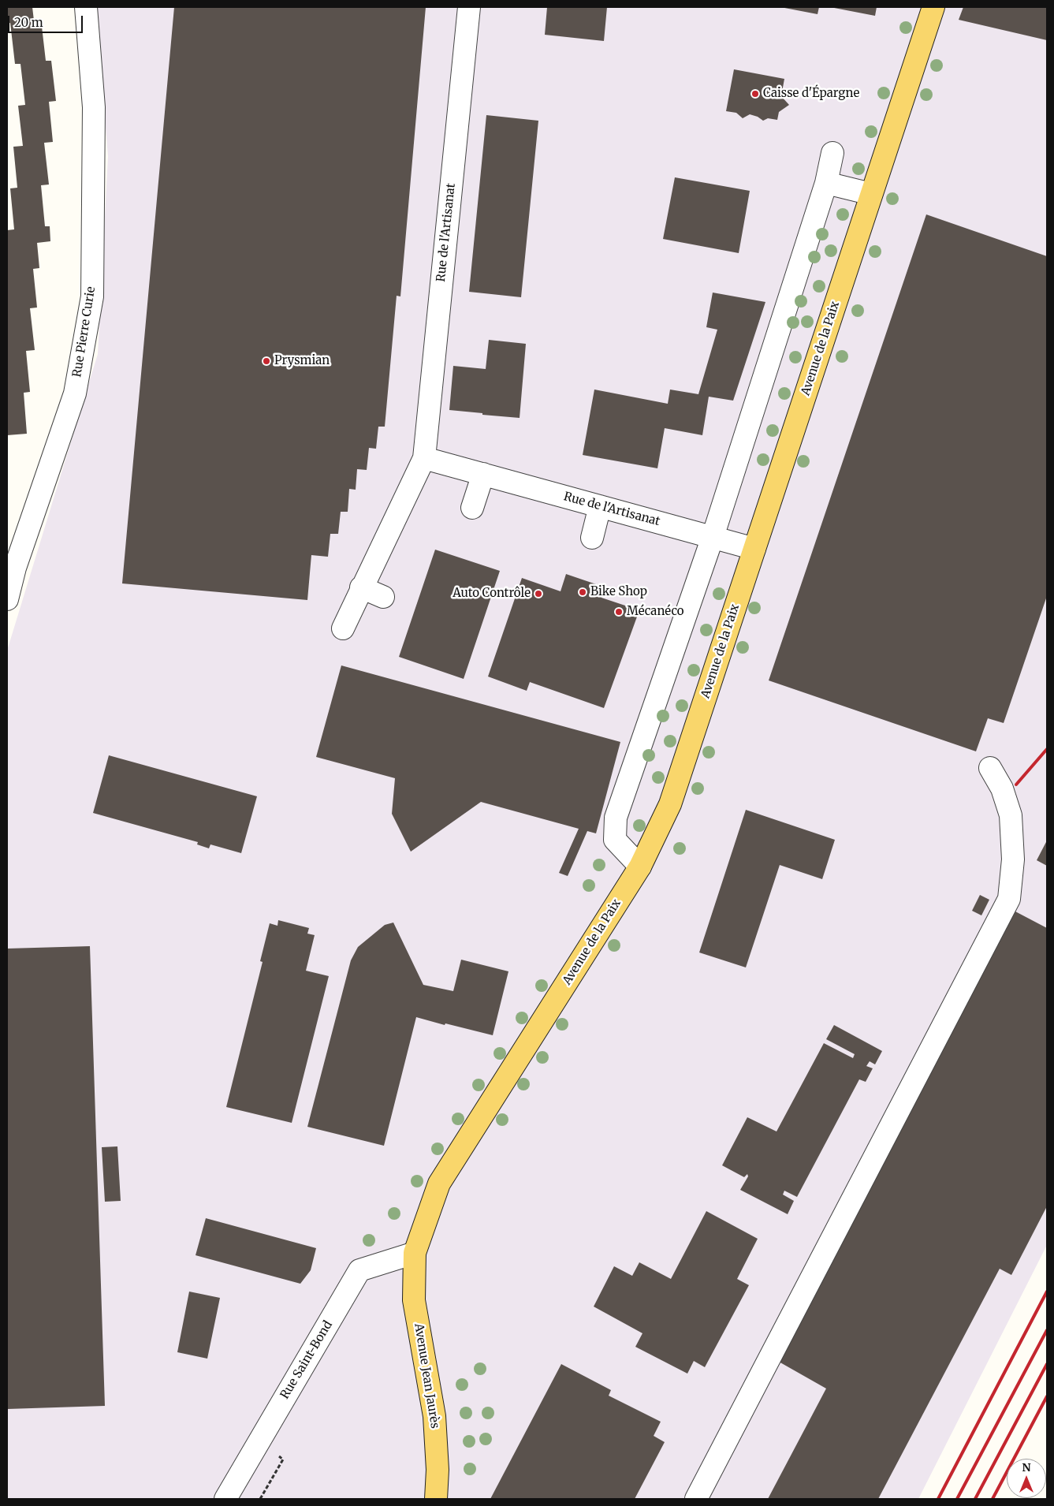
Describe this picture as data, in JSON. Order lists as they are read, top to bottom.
{
  "streets": {
    "main road": ["Avenue de la Paix", "Avenue Jean Jaurès"],
    "street": ["Rue de l'Artisanat", "Rue Pierre Curie", "Rue Saint-Bond"]
  },
  "crossings": [
    ["Rue de l'Artisanat", "Avenue de la Paix"],
    ["Avenue de la Paix", "Rue Saint-Bond"],
    ["Avenue de la Paix", "Avenue Jean Jaurès"],
    ["Rue Saint-Bond", "Avenue Jean Jaurès"]
  ],
  "places": [
    "Caisse d'Épargne",
    "Prysmian",
    "Bike Shop",
    "Auto Contrôle",
    "Mécanéco"
  ],
  "scale_bar": "20 m",
  "north": "top"
}
